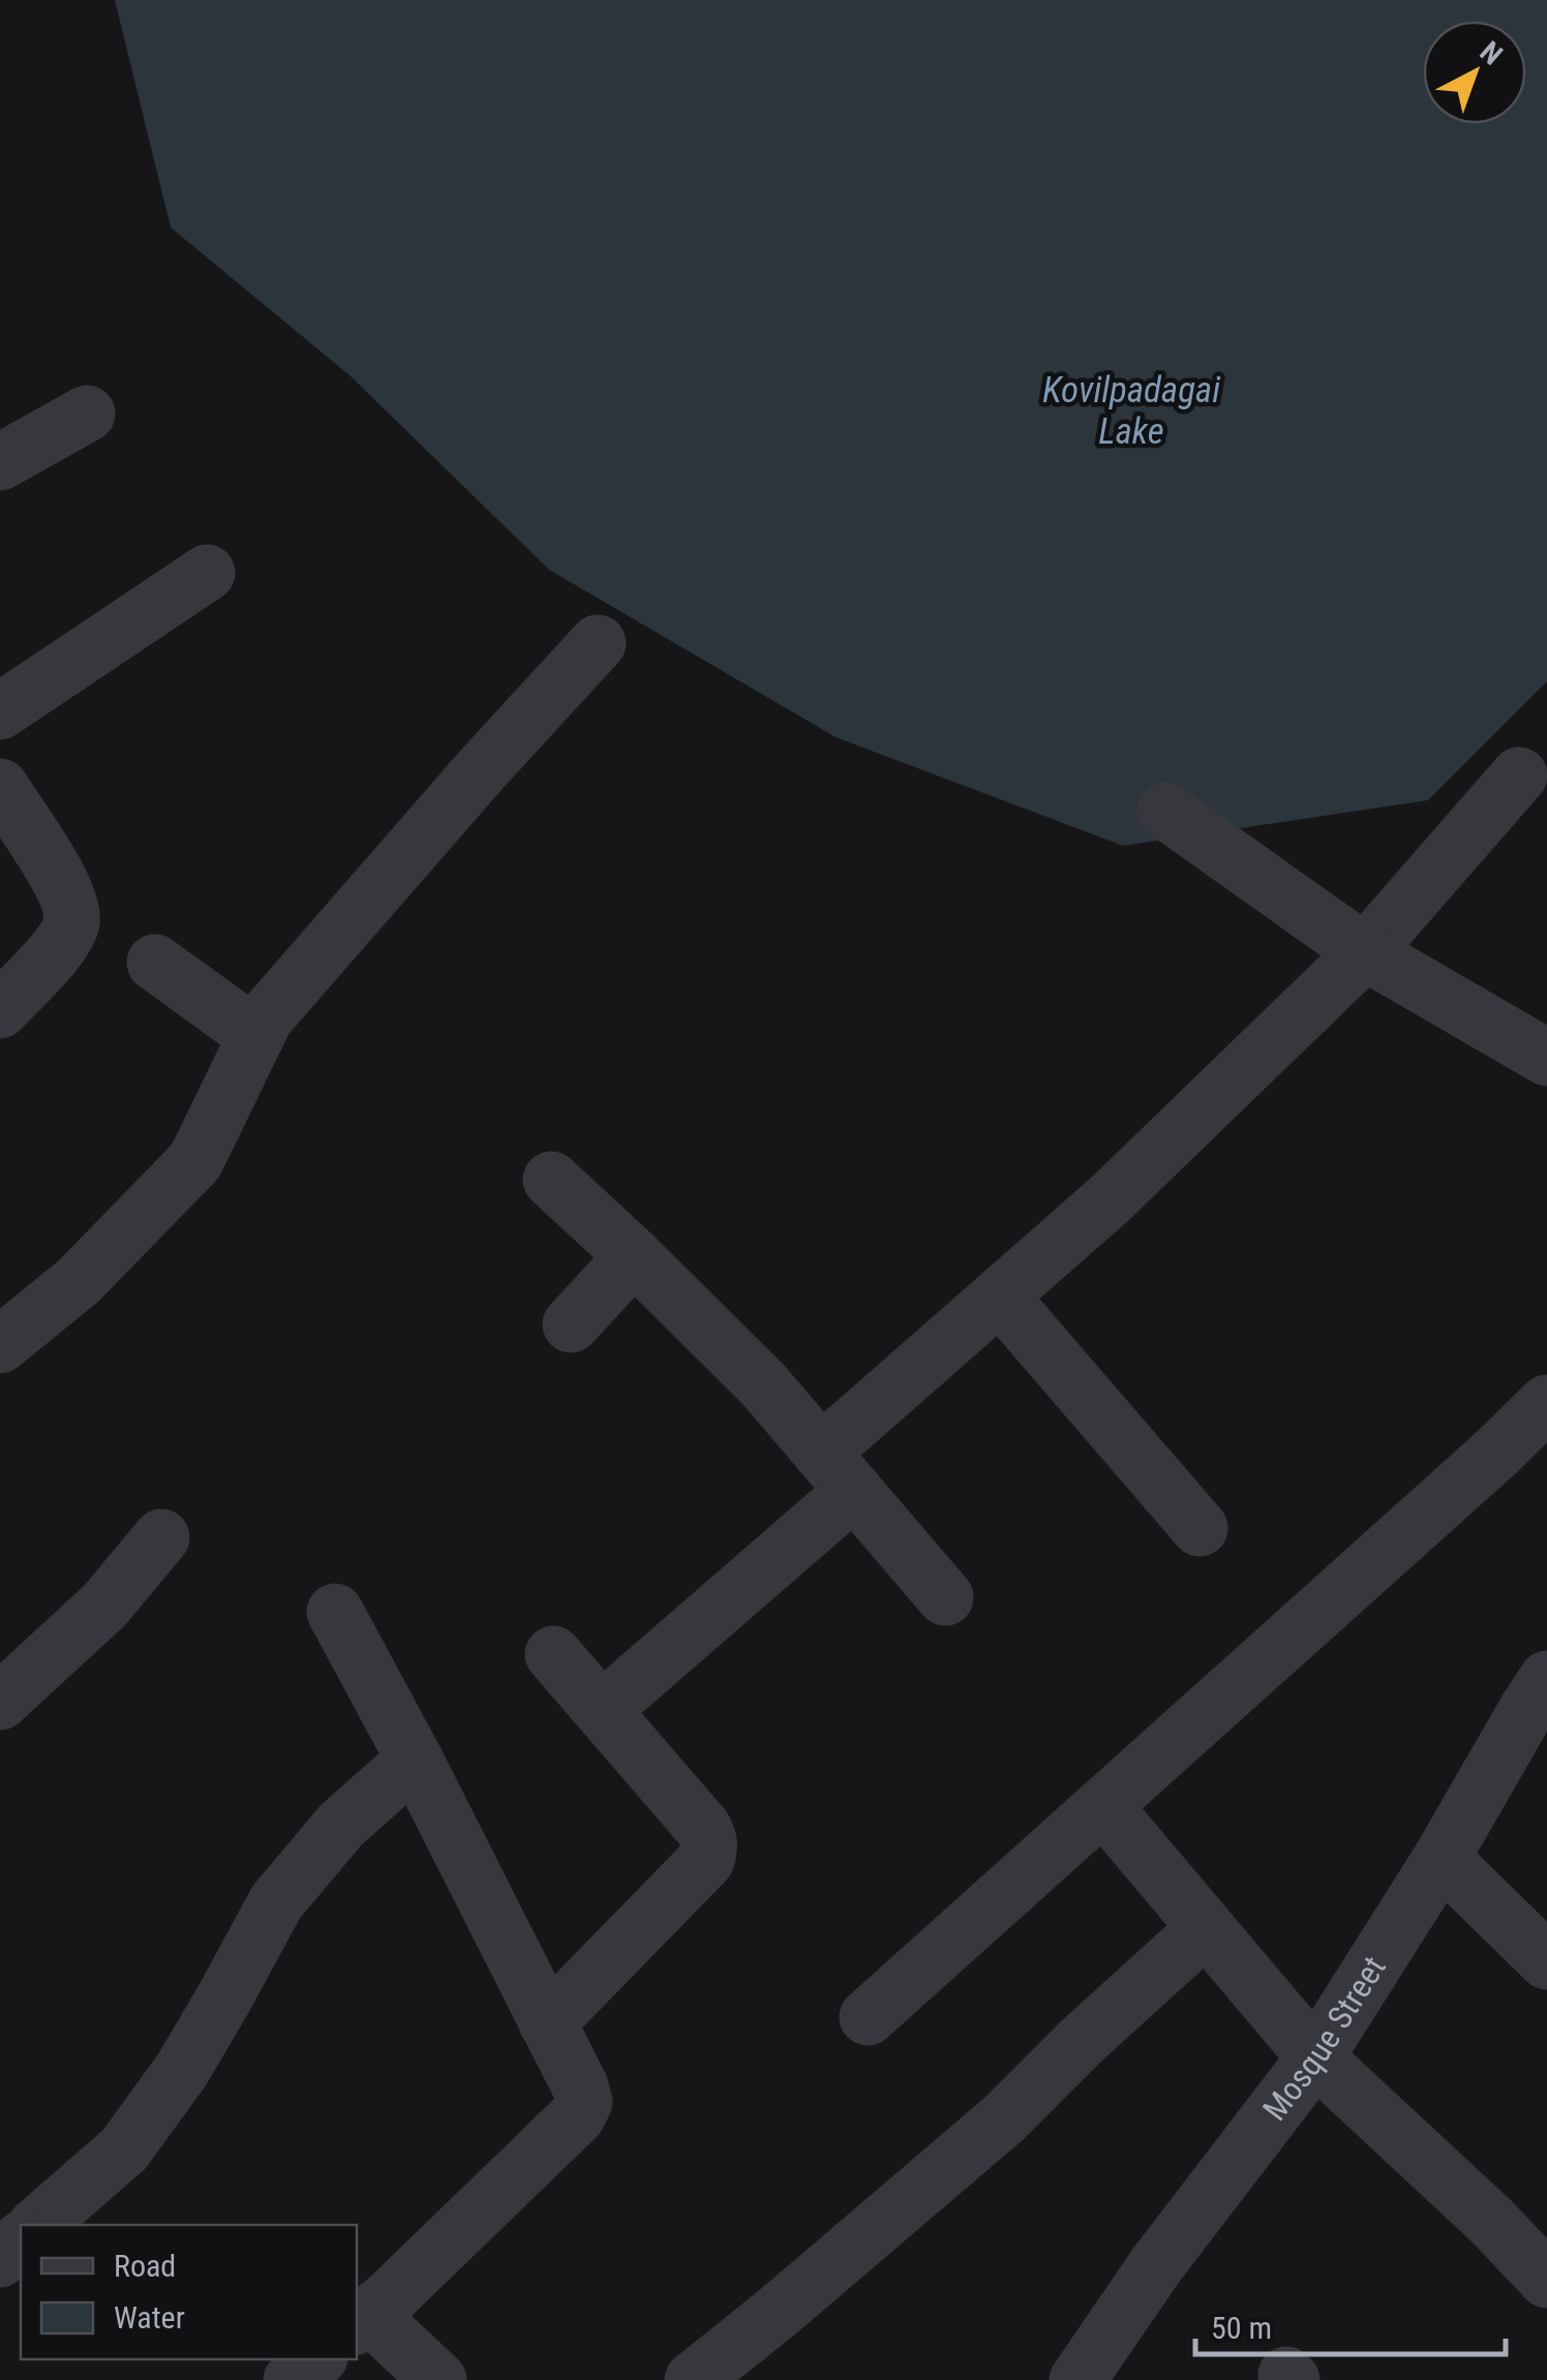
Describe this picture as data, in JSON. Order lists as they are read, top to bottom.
{
  "streets": {
    "street": ["Mosque Street"]
  },
  "water": ["Kovilpadagai Lake"],
  "legend": ["Road", "Water"],
  "scale_bar": "50 m",
  "north": "top right"
}
